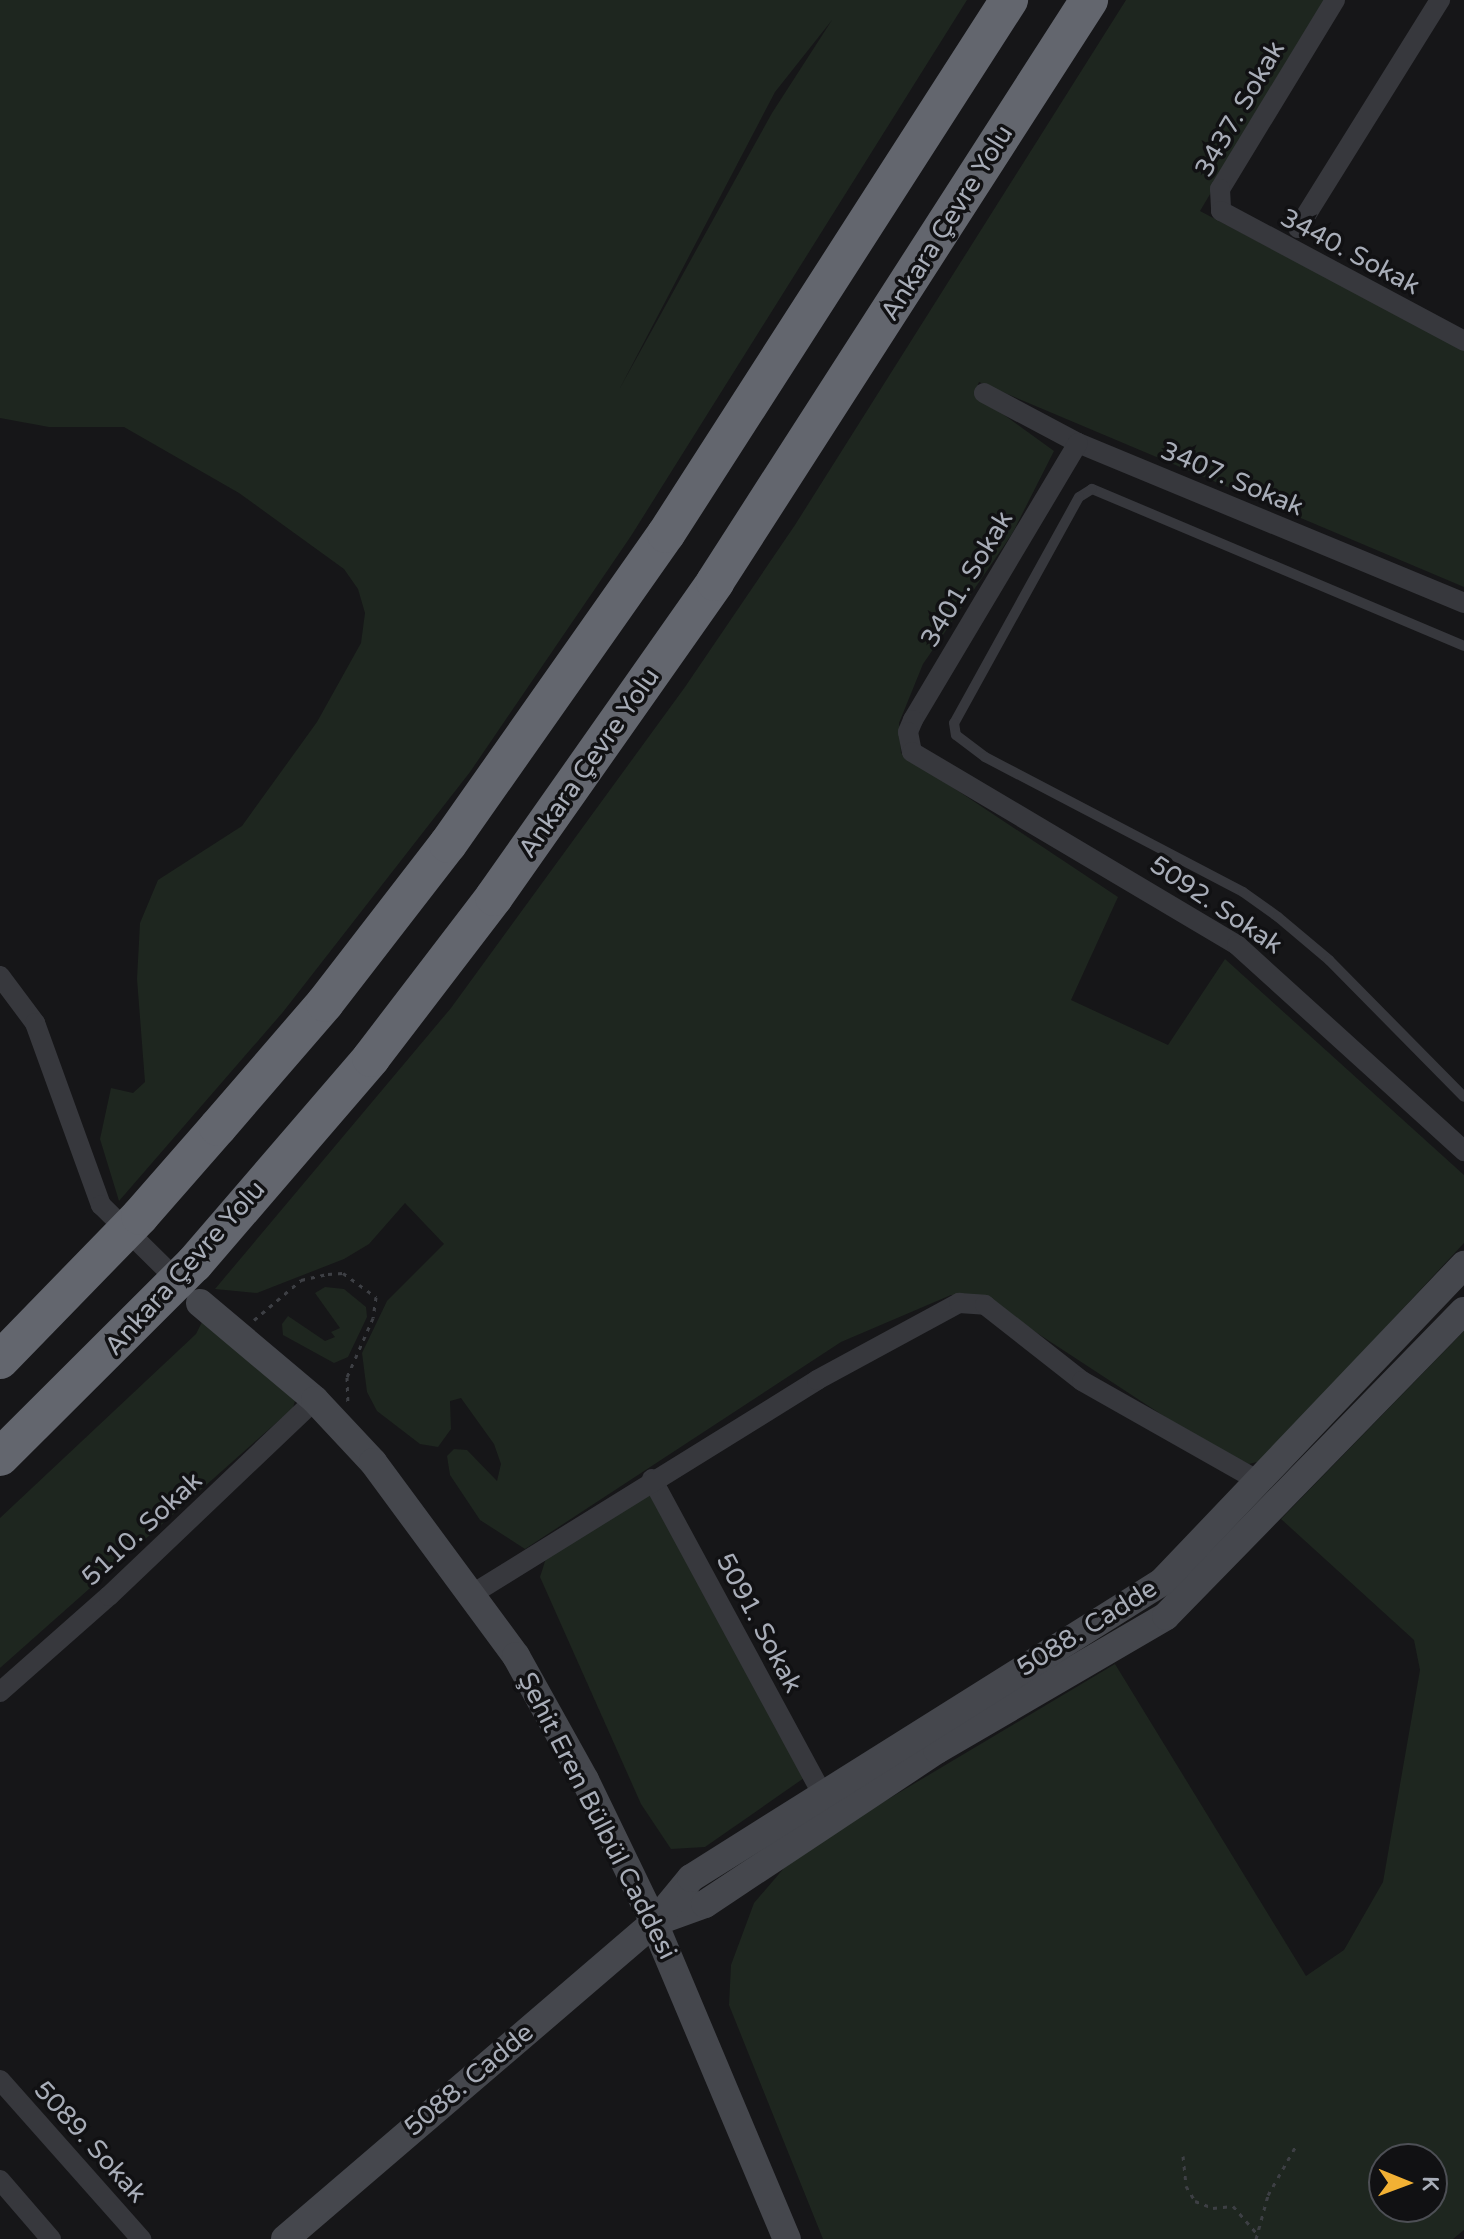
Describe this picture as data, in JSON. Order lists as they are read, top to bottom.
{
  "streets": {
    "highway": ["Ankara Çevre Yolu"],
    "street": [
      "3437. Sokak",
      "3440. Sokak",
      "3407. Sokak",
      "3401. Sokak",
      "5092. Sokak",
      "5110. Sokak",
      "5091. Sokak",
      "5088. Cadde",
      "Şehit Eren Bülbül Caddesi",
      "5089. Sokak"
    ]
  },
  "crossings": [
    ["3437. Sokak", "3440. Sokak"],
    ["3407. Sokak", "3401. Sokak"],
    ["3401. Sokak", "5092. Sokak"],
    ["5110. Sokak", "Şehit Eren Bülbül Caddesi"],
    ["5091. Sokak", "5088. Cadde"],
    ["5088. Cadde", "Şehit Eren Bülbül Caddesi"]
  ],
  "north": "right"
}
